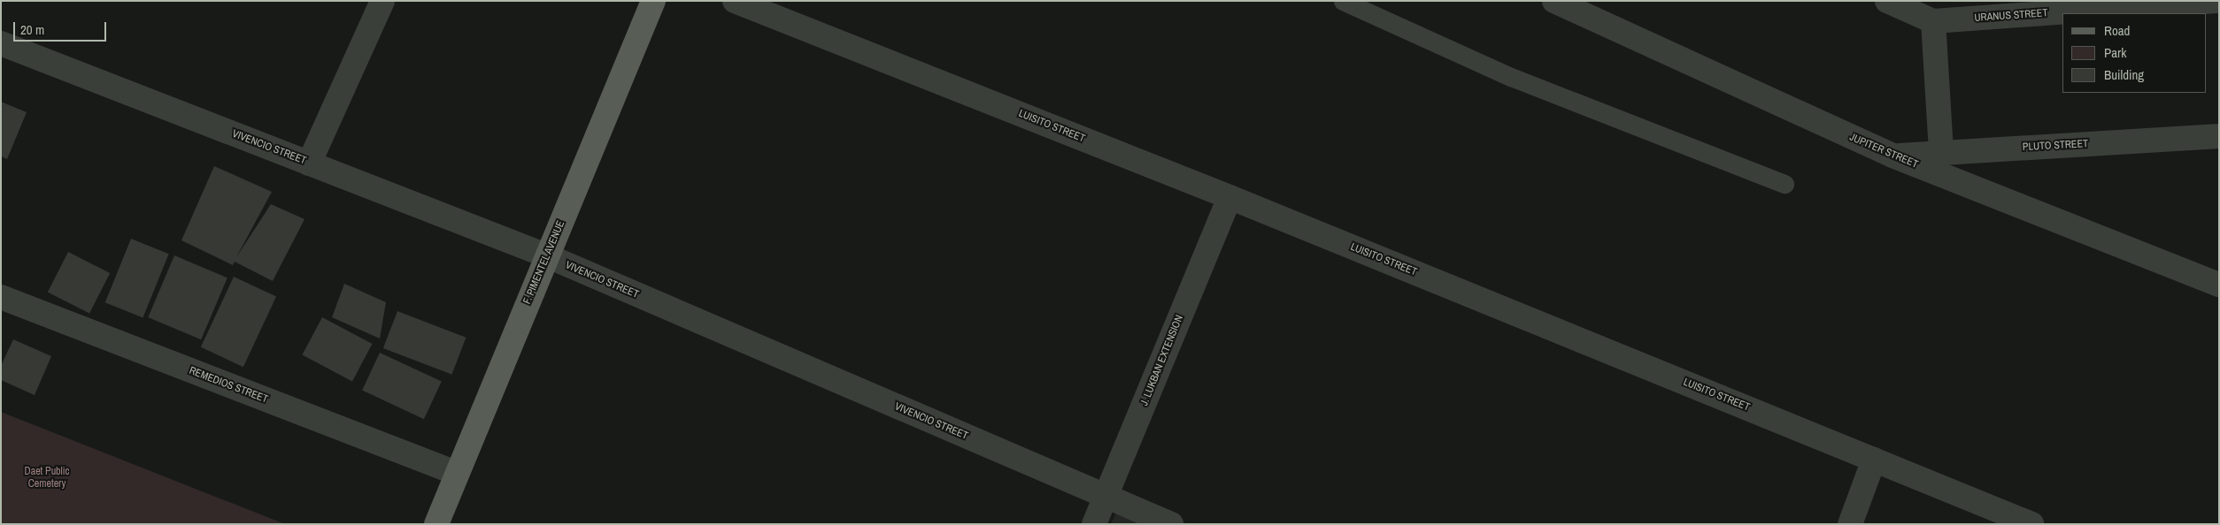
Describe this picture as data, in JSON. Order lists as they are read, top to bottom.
{
  "streets": {
    "main road": ["F. PIMENTEL AVENUE"],
    "street": [
      "URANUS STREET",
      "LUISITO STREET",
      "PLUTO STREET",
      "VIVENCIO STREET",
      "JUPITER STREET",
      "J. LUKBAN EXTENSION",
      "REMEDIOS STREET"
    ]
  },
  "crossings": [
    ["LUISITO STREET", "J. LUKBAN EXTENSION"],
    ["PLUTO STREET", "JUPITER STREET"],
    ["VIVENCIO STREET", "F. PIMENTEL AVENUE"],
    ["VIVENCIO STREET", "J. LUKBAN EXTENSION"],
    ["F. PIMENTEL AVENUE", "REMEDIOS STREET"]
  ],
  "parks": ["Daet Public Cemetery"],
  "legend": ["Road", "Park", "Building"],
  "scale_bar": "20 m"
}
